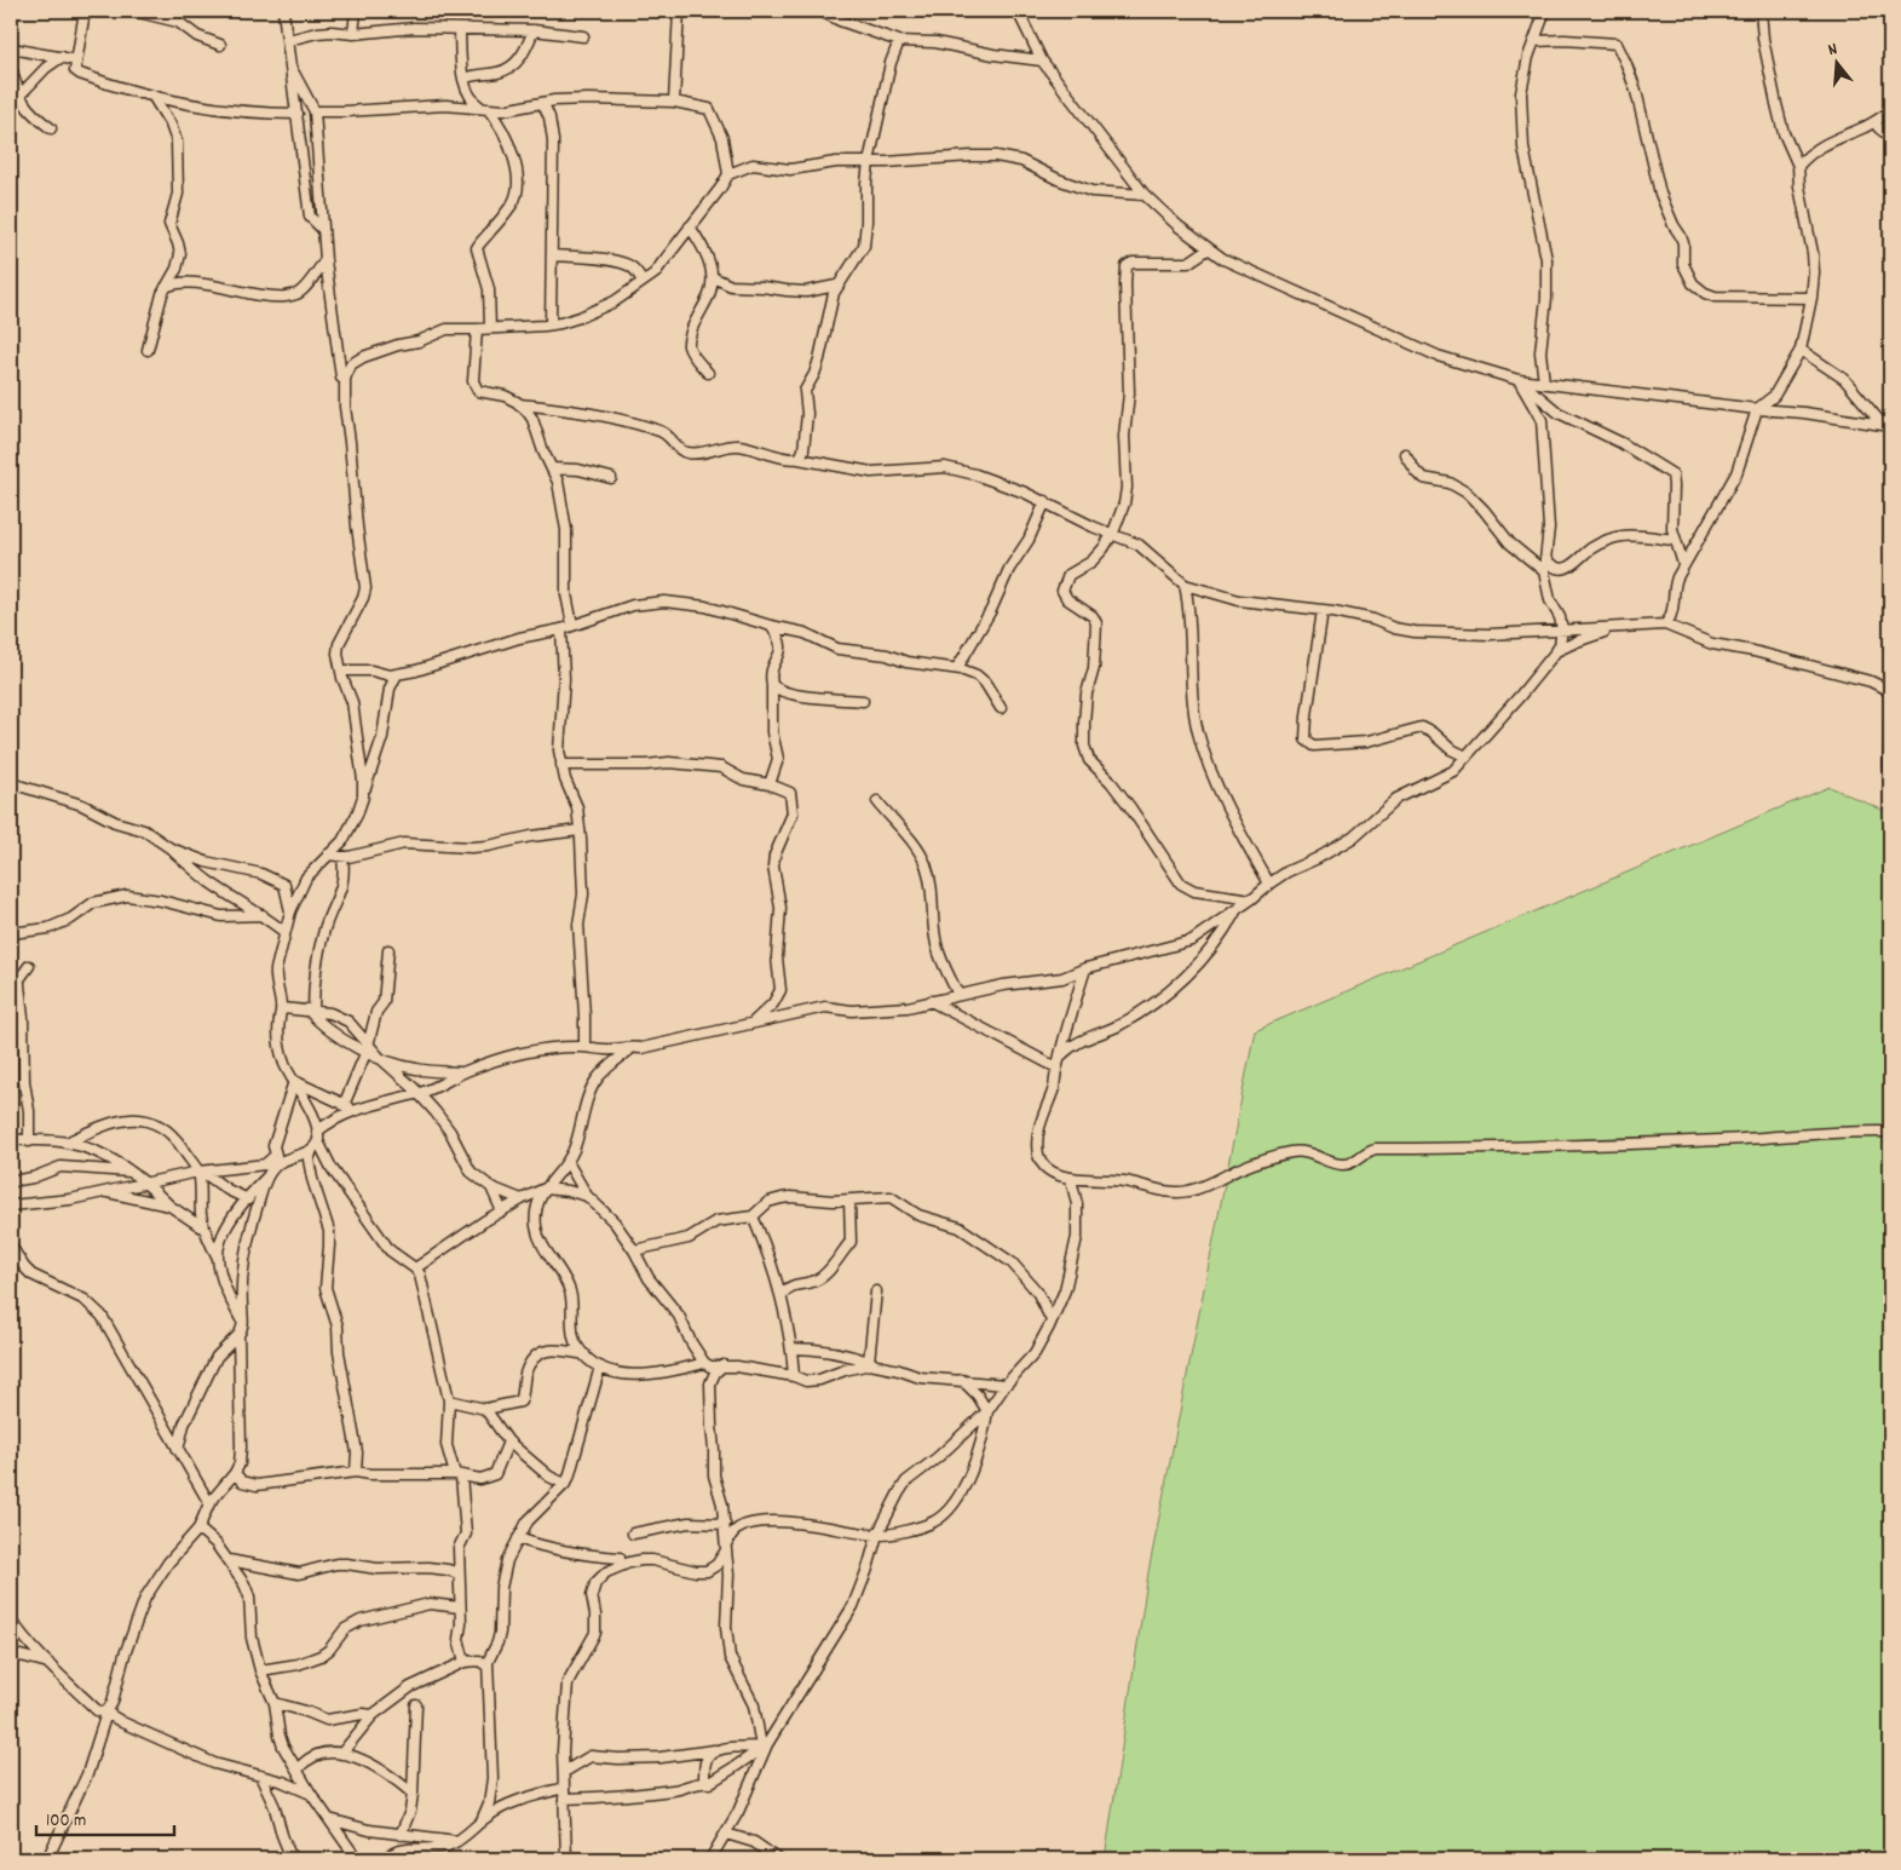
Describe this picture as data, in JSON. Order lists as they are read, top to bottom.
{
  "scale_bar": "100 m",
  "north": "top"
}
